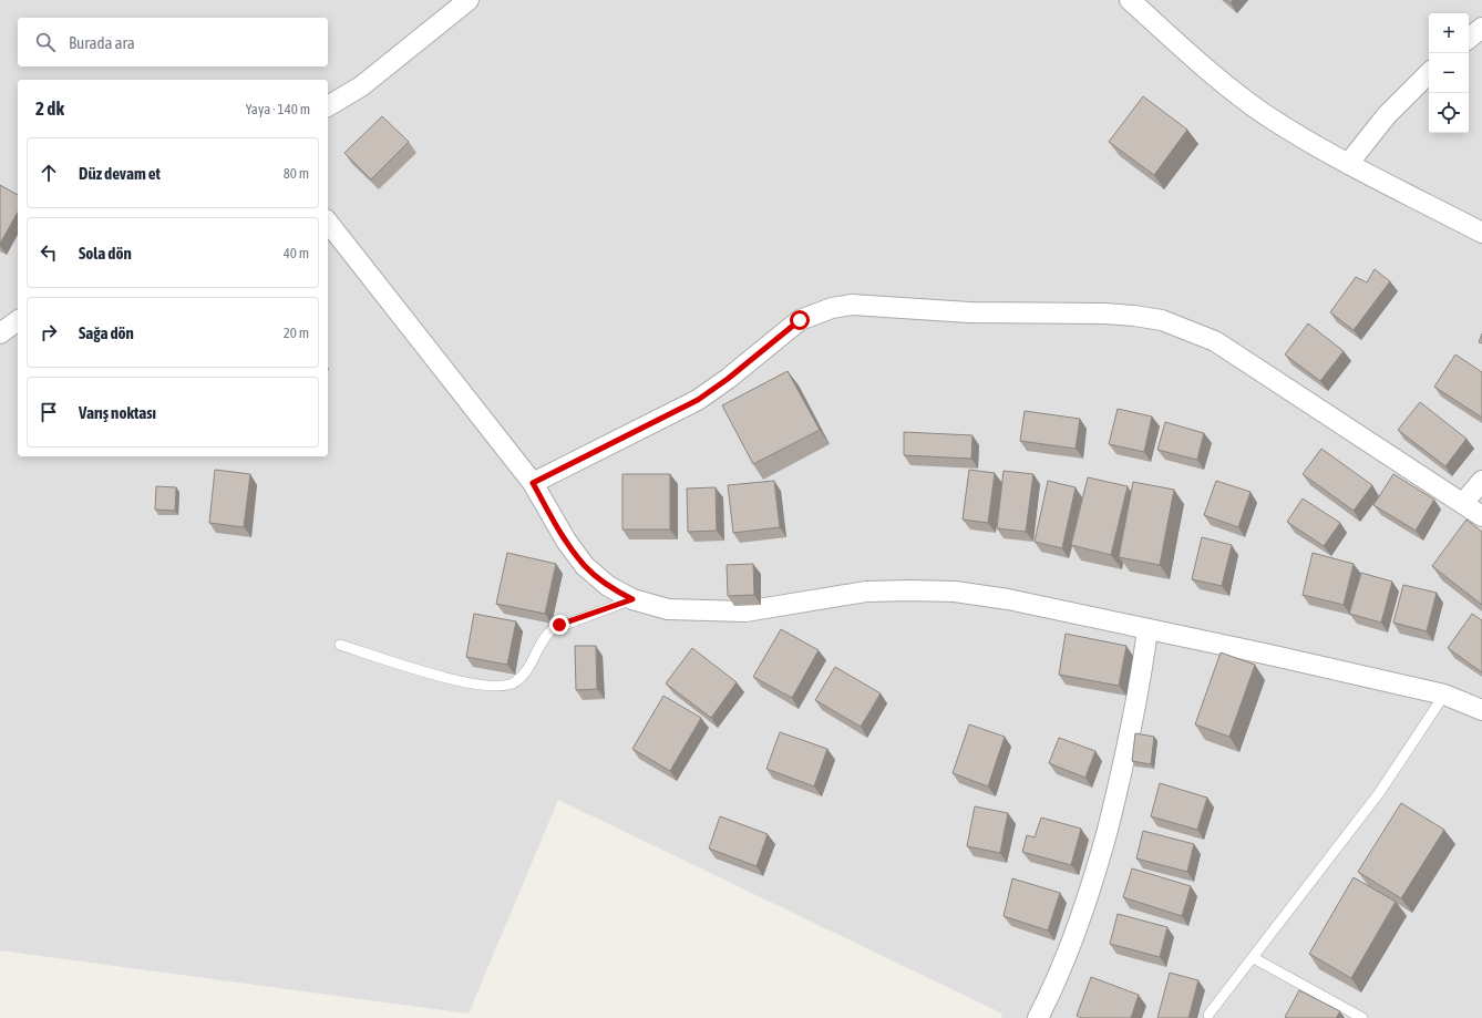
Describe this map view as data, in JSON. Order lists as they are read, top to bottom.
{
  "page": {
    "map_buttons": ["+", "−"],
    "search": "Burada ara",
    "heading": ["2 dk", "Yaya · 140 m"],
    "list": [
      ["Düz devam et", "80 m"],
      ["Sola dön", "40 m"],
      ["Sağa dön", "20 m"],
      "Varış noktası"
    ]
  }
}
